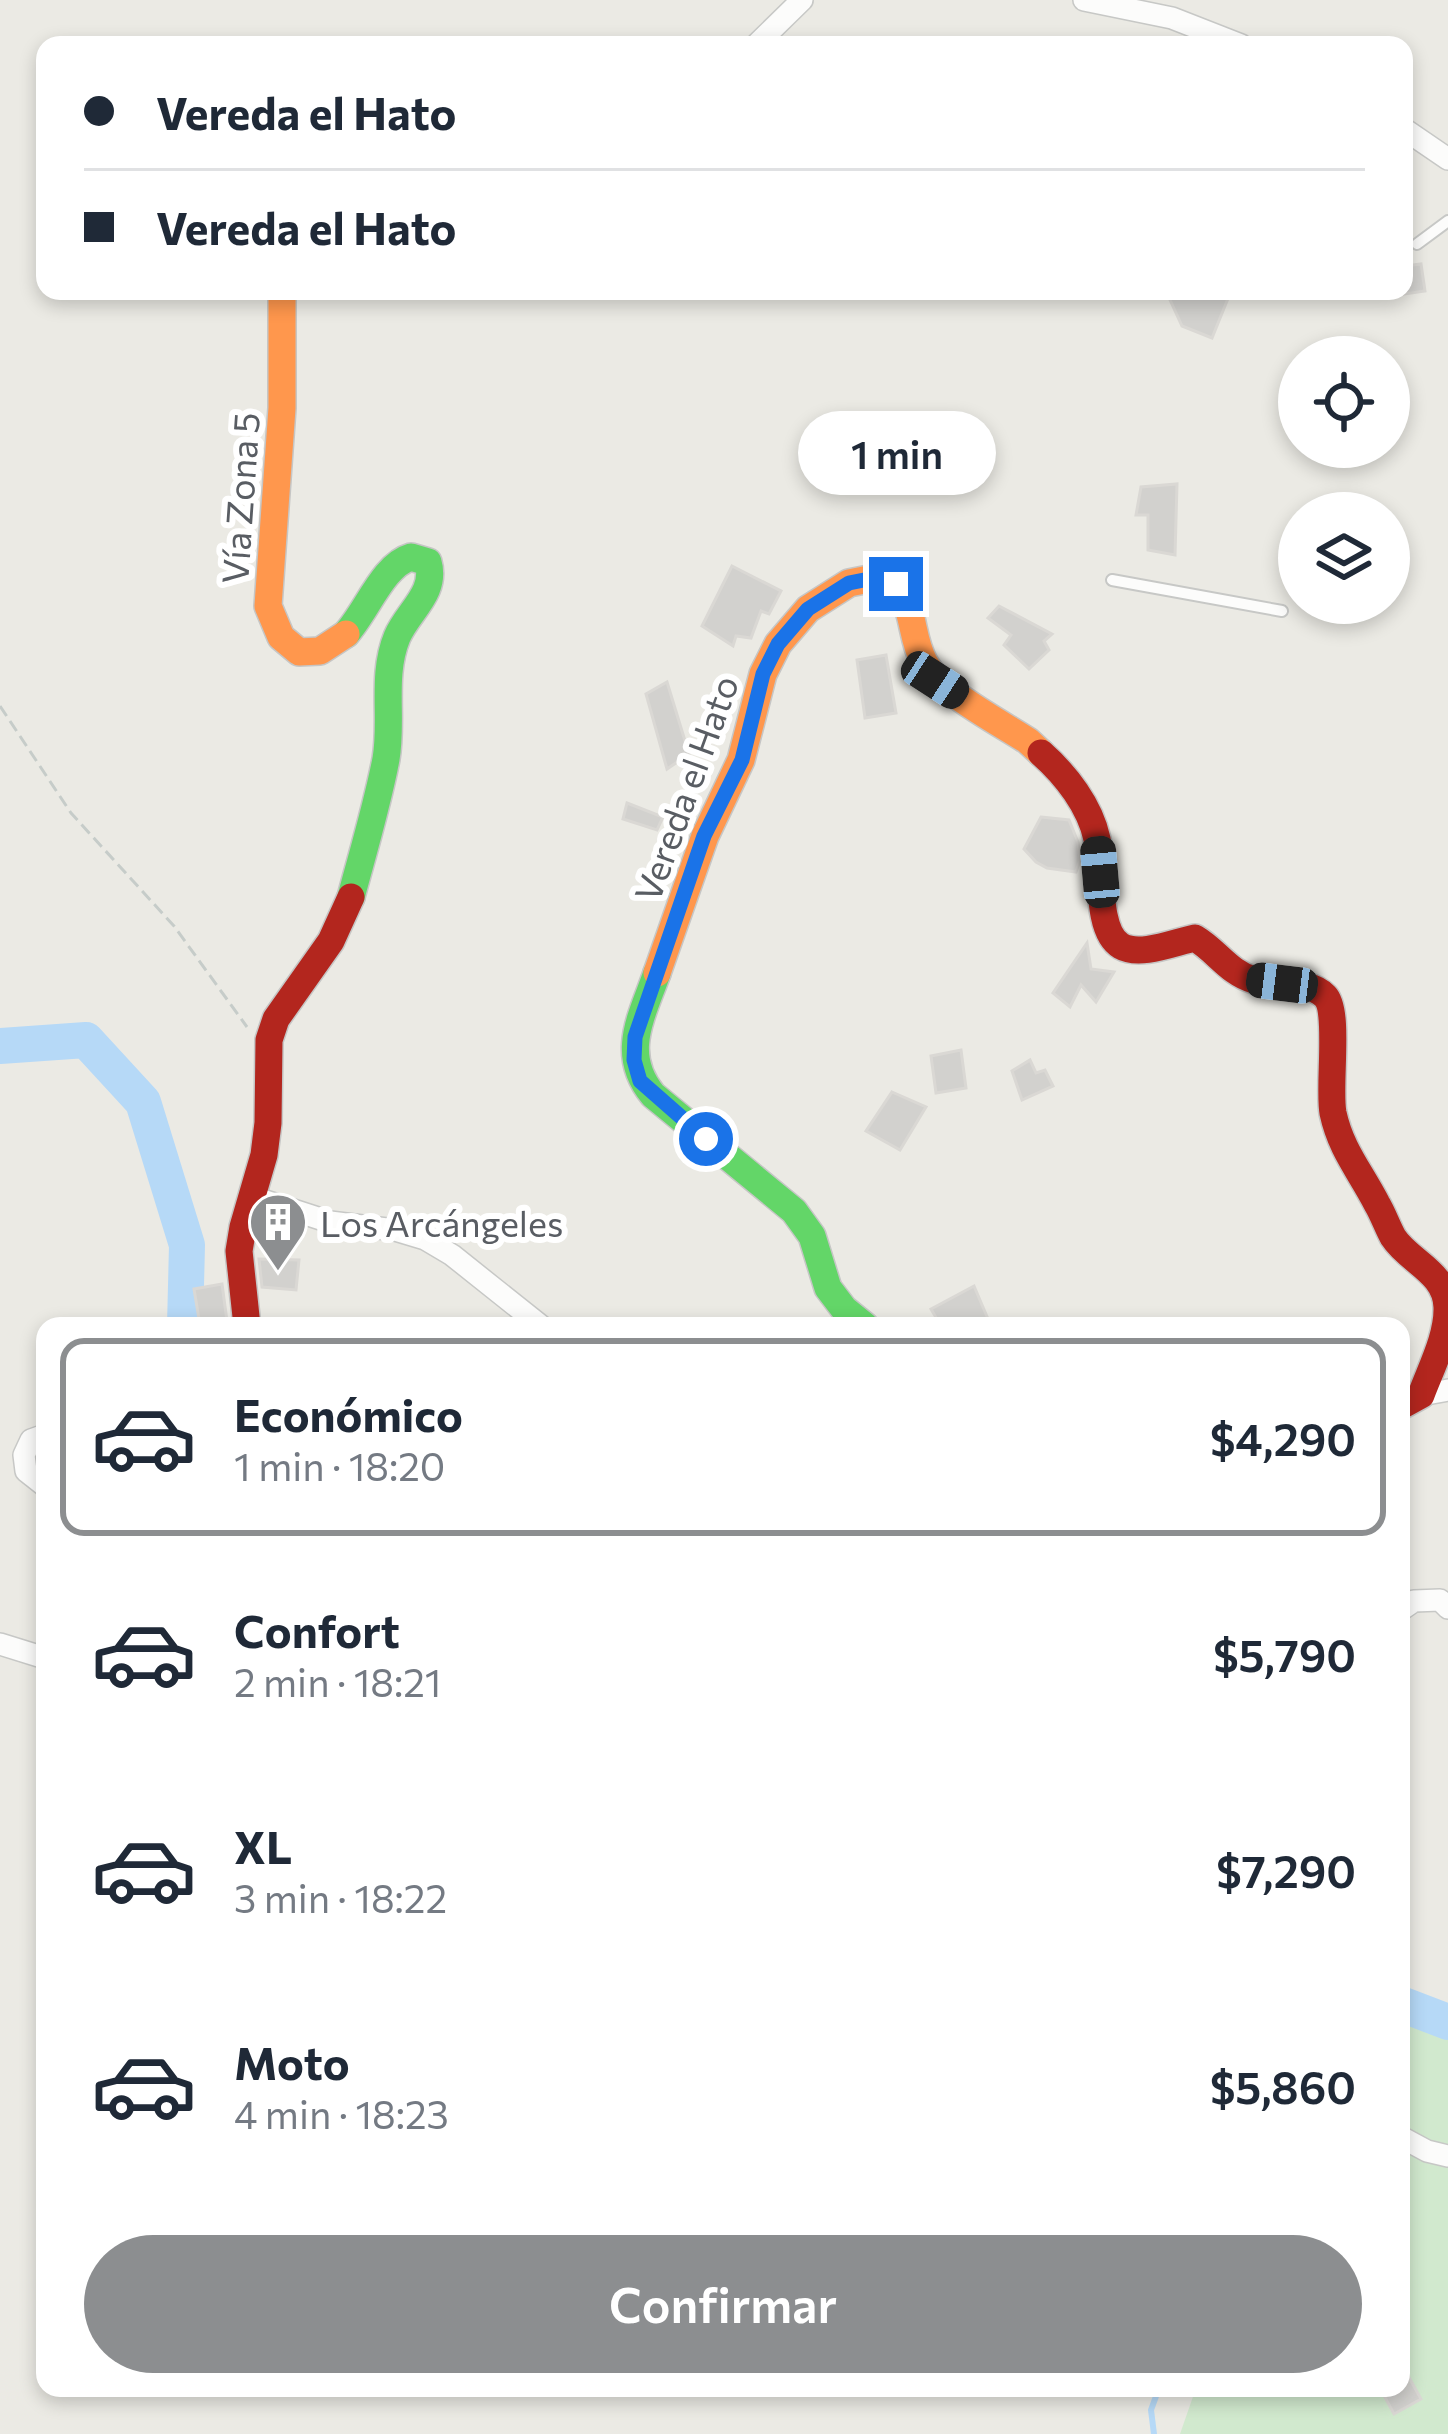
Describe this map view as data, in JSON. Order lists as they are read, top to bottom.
{
  "streets": {
    "street": ["Vía Zona 5", "Vereda el Hato"]
  },
  "places": {
    "building": ["Los Arcángeles"]
  },
  "page": {
    "banner": ["Vereda el Hato", "Vereda el Hato"],
    "bubble": "1 min",
    "list": [
      {
        "name": "Económico",
        "note": "1 min · 18:20",
        "value": "$4,290"
      },
      {
        "name": "Confort",
        "note": "2 min · 18:21",
        "value": "$5,790"
      },
      {
        "name": "XL",
        "note": "3 min · 18:22",
        "value": "$7,290"
      },
      {
        "name": "Moto",
        "note": "4 min · 18:23",
        "value": "$5,860"
      }
    ],
    "buttons": "Confirmar"
  }
}
